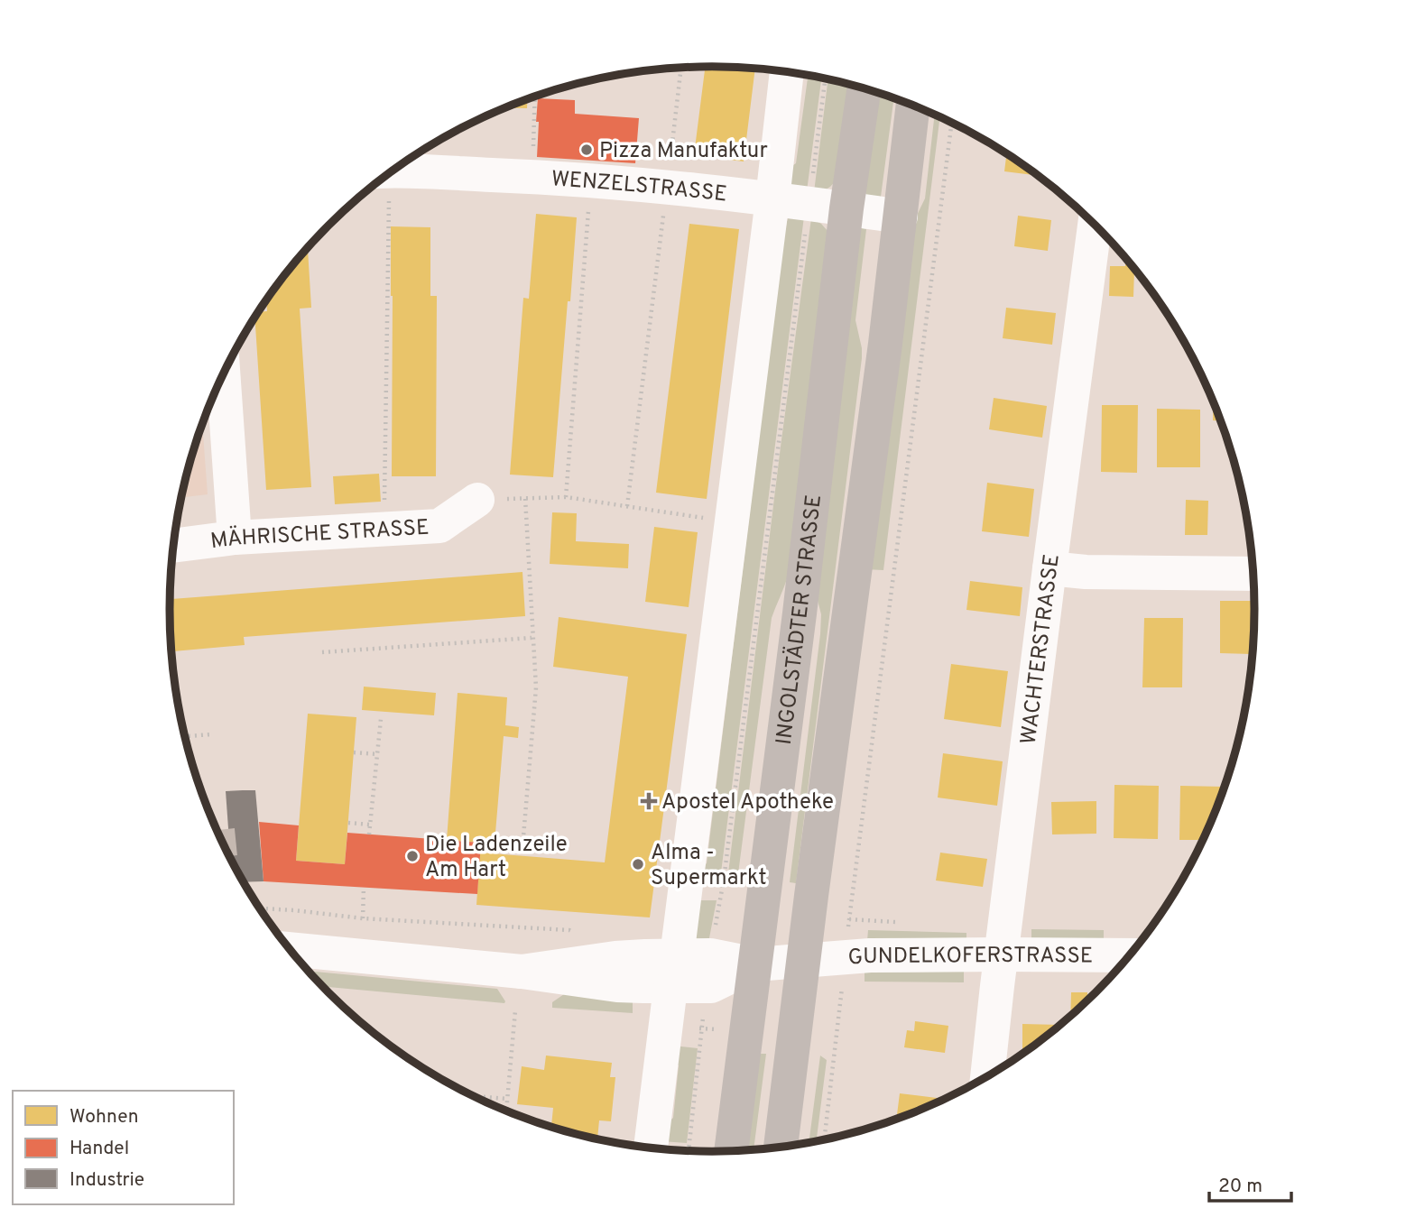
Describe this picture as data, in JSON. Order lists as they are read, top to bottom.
{
  "streets": {
    "main road": ["INGOLSTÄDTER STRASSE"],
    "street": [
      "WENZELSTRASSE",
      "MÄHRISCHE STRASSE",
      "WACHTERSTRASSE",
      "GUNDELKOFERSTRASSE"
    ]
  },
  "crossings": [
    ["WENZELSTRASSE", "INGOLSTÄDTER STRASSE"],
    ["INGOLSTÄDTER STRASSE", "GUNDELKOFERSTRASSE"],
    ["WACHTERSTRASSE", "GUNDELKOFERSTRASSE"]
  ],
  "places": {
    "other": ["Pizza Manufaktur", "Die Ladenzeile Am Hart", "Alma - Supermarkt"],
    "health": ["Apostel Apotheke"]
  },
  "legend": ["Wohnen", "Handel", "Industrie"],
  "scale_bar": "20 m"
}
